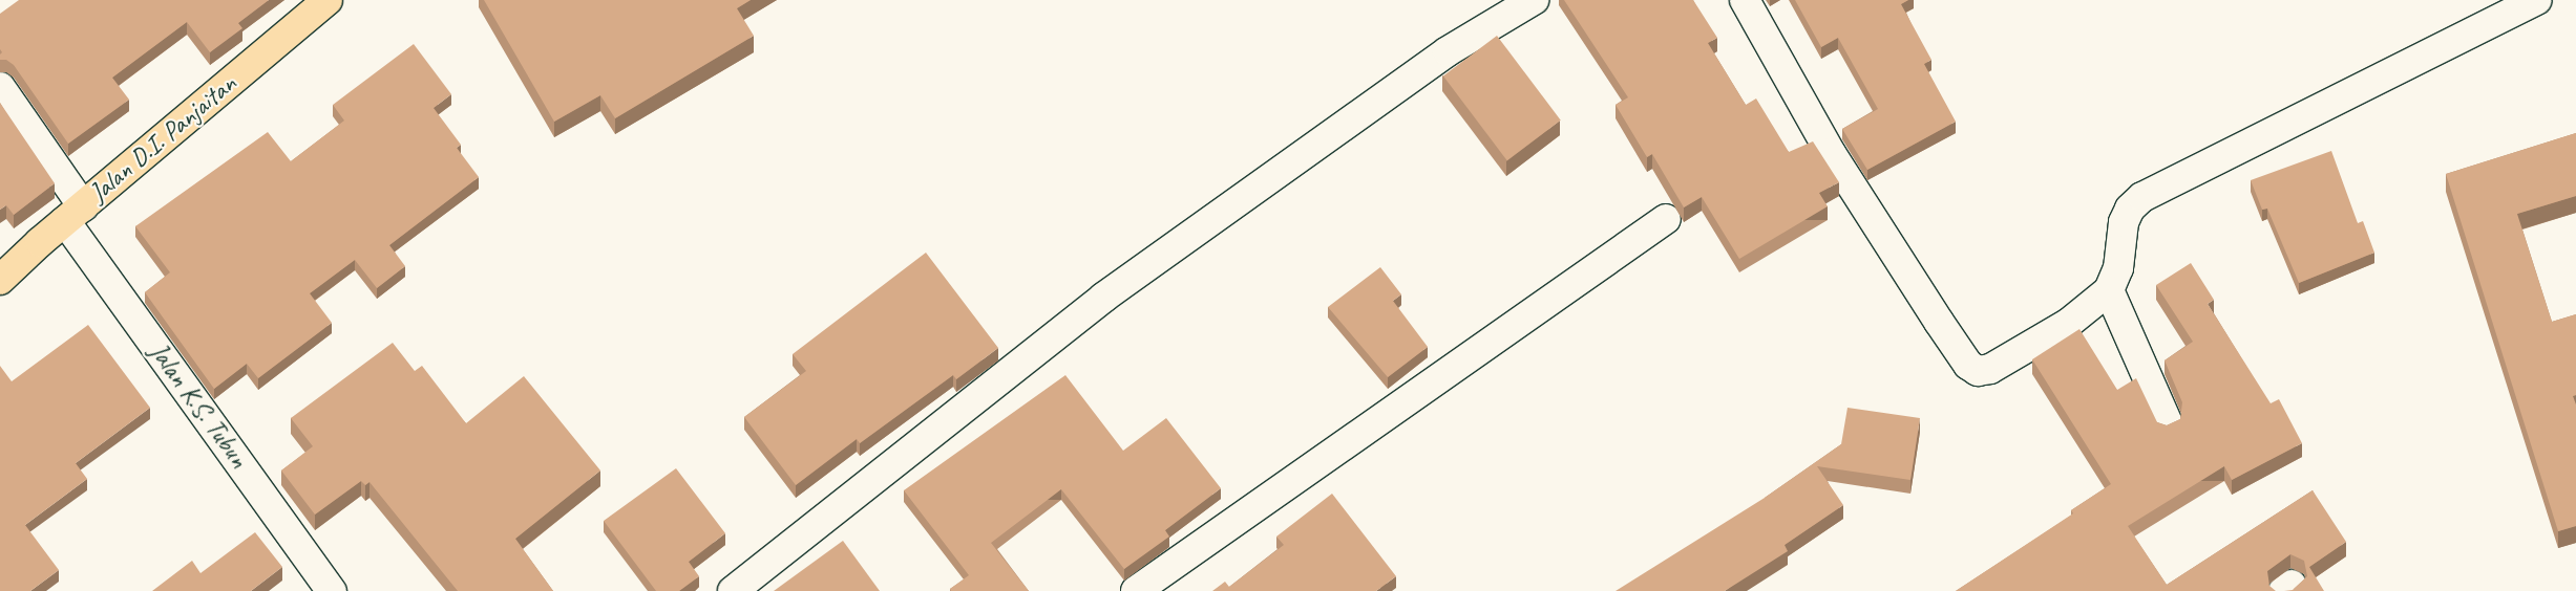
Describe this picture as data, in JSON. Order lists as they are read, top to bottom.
{
  "streets": {
    "highway": ["Jalan D.I. Panjaitan"],
    "street": ["Jalan K.S. Tubun"]
  },
  "crossings": [
    ["Jalan D.I. Panjaitan", "Jalan K.S. Tubun"]
  ]
}
